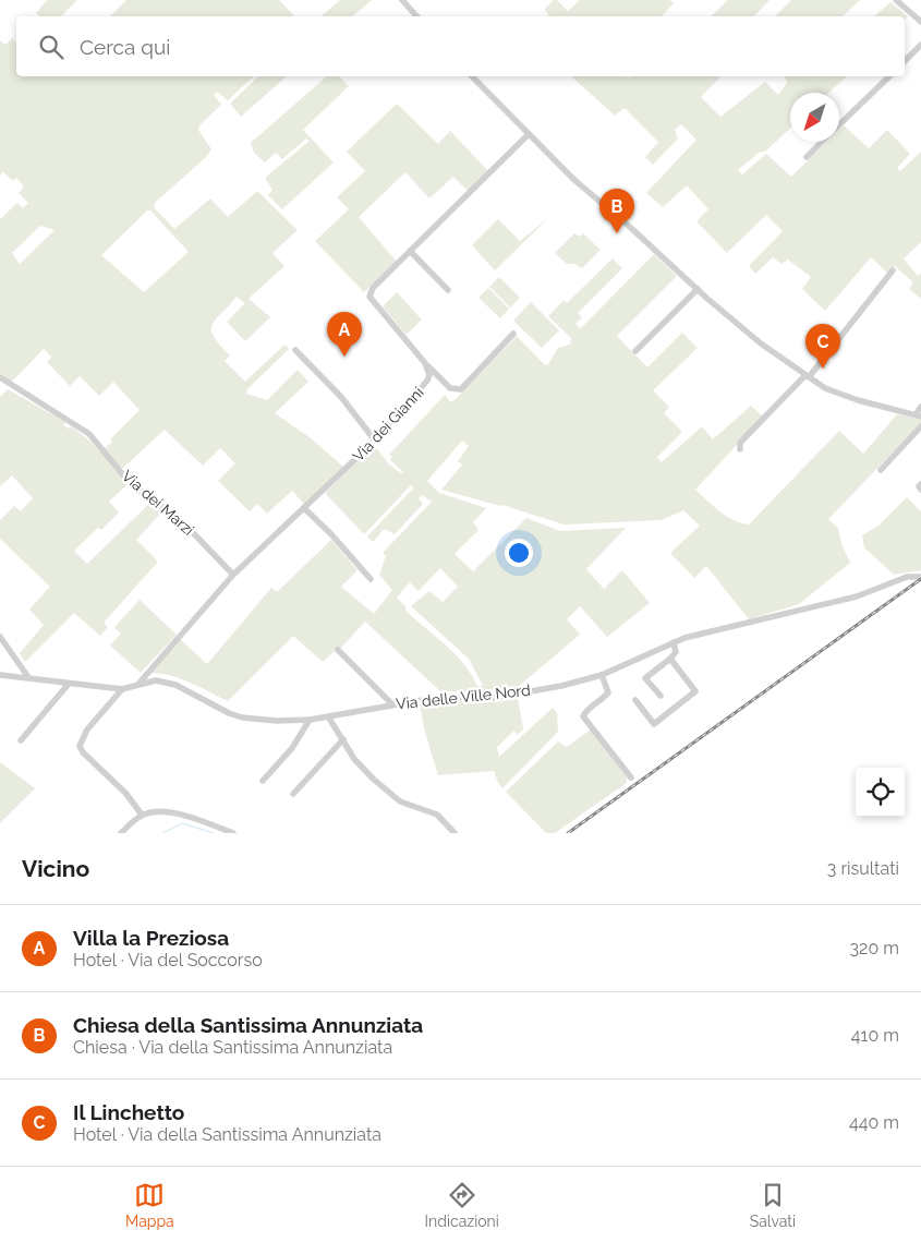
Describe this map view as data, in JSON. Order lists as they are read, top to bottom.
{
  "streets": {
    "street": ["Via dei Gianni", "Via dei Marzi", "Via delle Ville Nord"]
  },
  "crossings": [
    ["Via dei Gianni", "Via dei Marzi"],
    ["Via dei Gianni", "Via delle Ville Nord"]
  ],
  "north": "bottom left",
  "page": {
    "search": "Cerca qui",
    "pins": ["B", "A", "C"],
    "heading": ["Vicino", "3 risultati"],
    "list": [
      {
        "mark": "A",
        "name": "Villa la Preziosa",
        "note": "Hotel · Via del Soccorso",
        "value": "320 m"
      },
      {
        "mark": "B",
        "name": "Chiesa della Santissima Annunziata",
        "note": "Chiesa · Via della Santissima Annunziata",
        "value": "410 m"
      },
      {
        "mark": "C",
        "name": "Il Linchetto",
        "note": "Hotel · Via della Santissima Annunziata",
        "value": "440 m"
      }
    ],
    "nav": ["Mappa", "Indicazioni", "Salvati"]
  }
}
